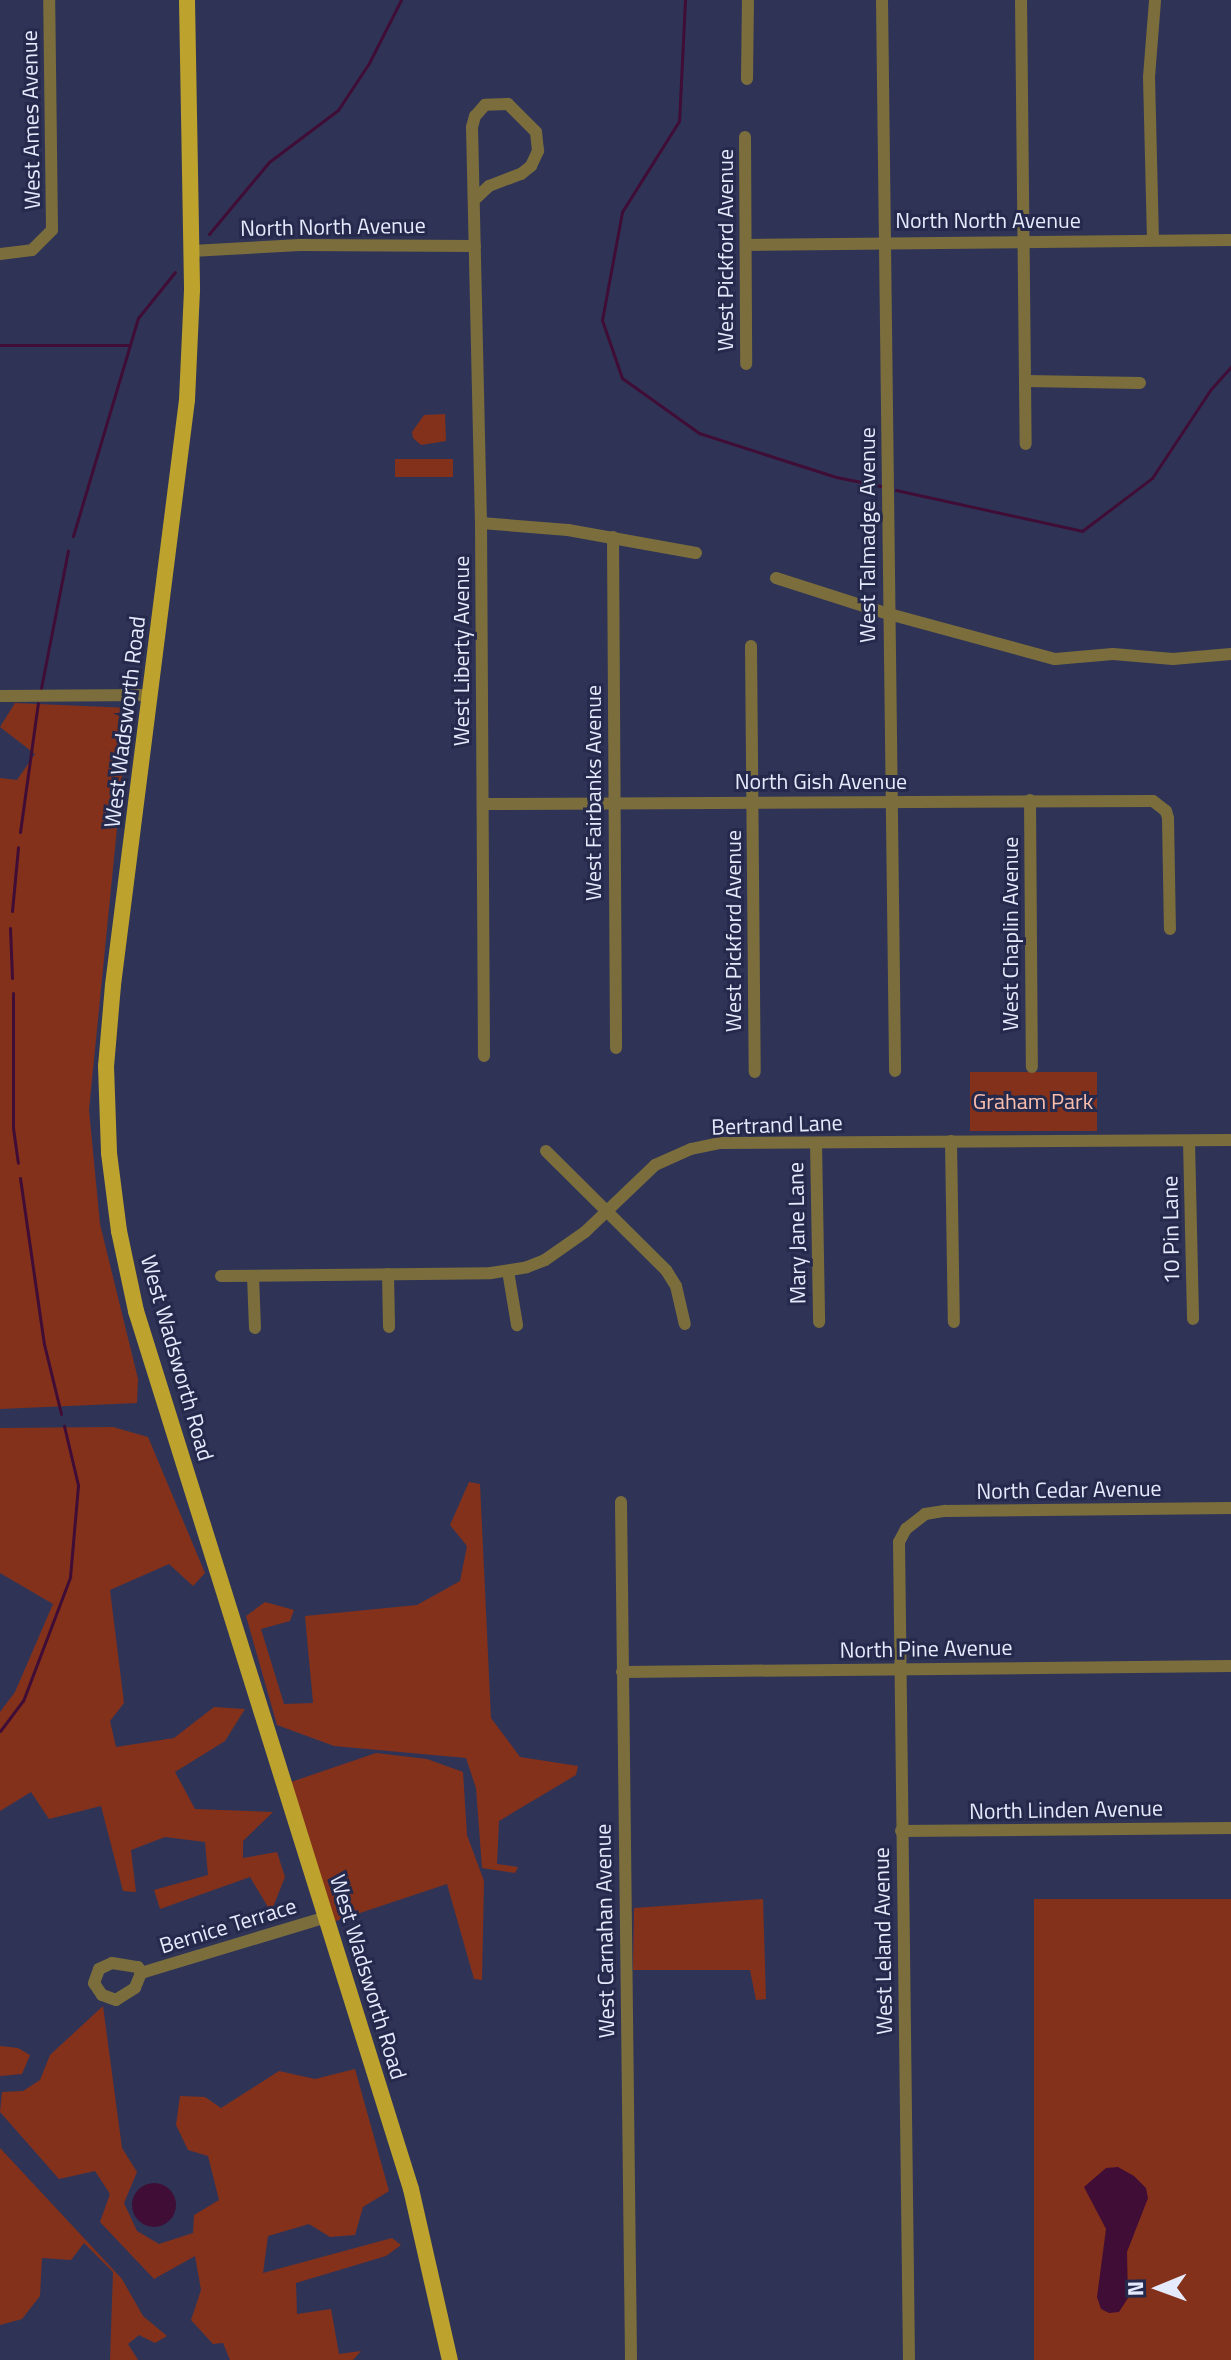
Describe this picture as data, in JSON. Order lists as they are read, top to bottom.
{
  "streets": {
    "main road": ["West Wadsworth Road"],
    "street": [
      "West Ames Avenue",
      "North North Avenue",
      "West Pickford Avenue",
      "West Talmadge Avenue",
      "West Liberty Avenue",
      "North Gish Avenue",
      "West Fairbanks Avenue",
      "West Chaplin Avenue",
      "Bertrand Lane",
      "10 Pin Lane",
      "Mary Jane Lane",
      "North Cedar Avenue",
      "North Pine Avenue",
      "North Linden Avenue",
      "Bernice Terrace",
      "West Carnahan Avenue",
      "West Leland Avenue"
    ]
  },
  "crossings": [
    ["North North Avenue", "West Pickford Avenue"],
    ["North North Avenue", "West Talmadge Avenue"],
    ["North North Avenue", "West Liberty Avenue"],
    ["North North Avenue", "West Wadsworth Road"],
    ["West Pickford Avenue", "North Gish Avenue"],
    ["West Talmadge Avenue", "North Gish Avenue"],
    ["West Liberty Avenue", "North Gish Avenue"],
    ["West Wadsworth Road", "Bernice Terrace"],
    ["North Gish Avenue", "West Fairbanks Avenue"],
    ["North Gish Avenue", "West Chaplin Avenue"],
    ["Bertrand Lane", "10 Pin Lane"],
    ["Bertrand Lane", "Mary Jane Lane"],
    ["North Cedar Avenue", "West Leland Avenue"],
    ["North Pine Avenue", "West Carnahan Avenue"],
    ["North Pine Avenue", "West Leland Avenue"],
    ["North Linden Avenue", "West Leland Avenue"]
  ],
  "parks": ["Graham Park"],
  "north": "left"
}
